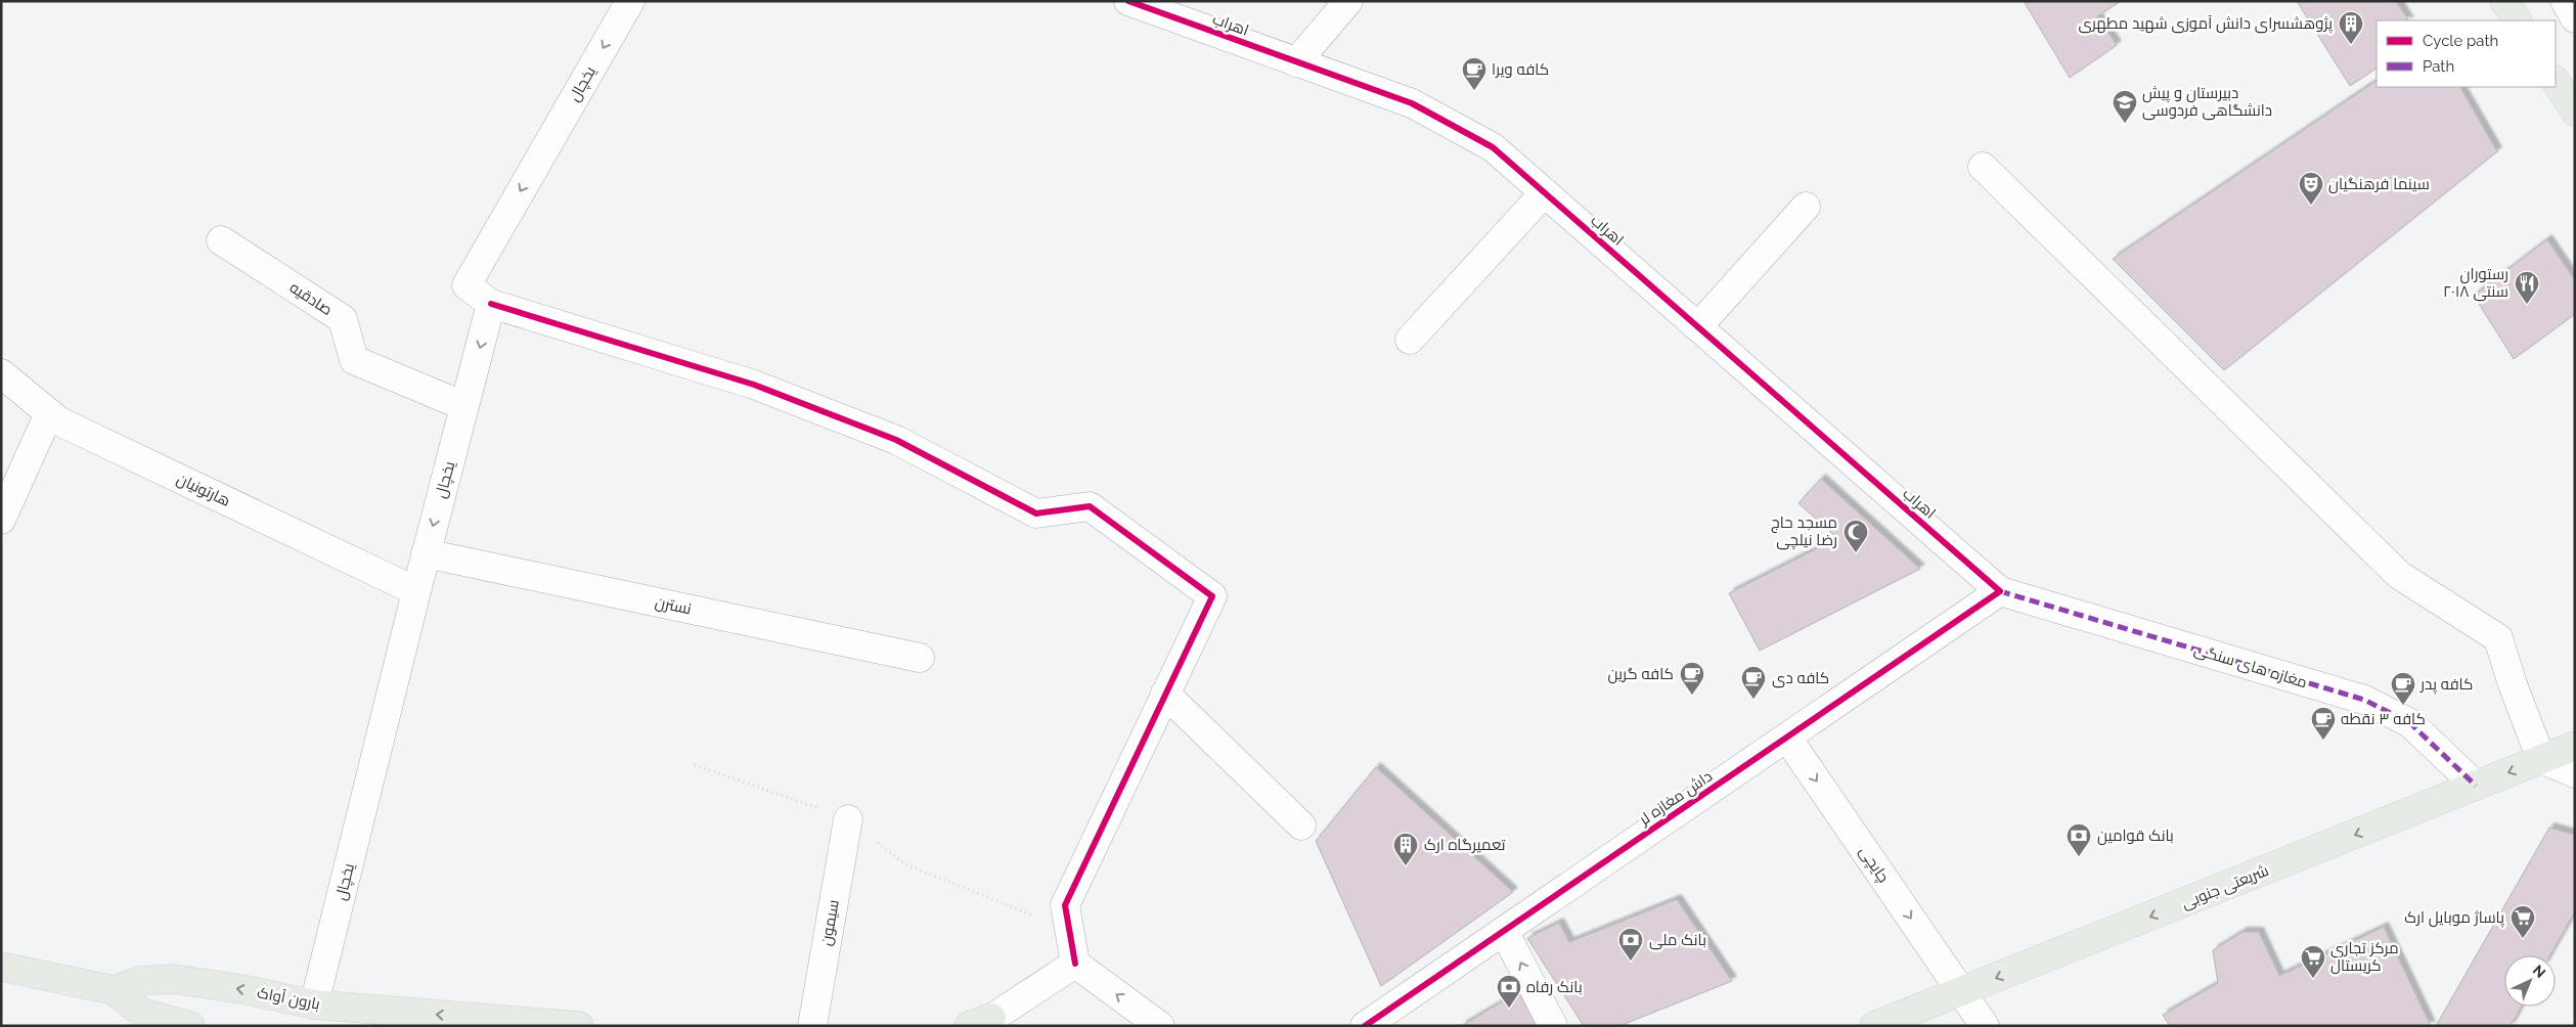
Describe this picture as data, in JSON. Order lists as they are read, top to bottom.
{
  "streets": {
    "main road": ["شریعتی جنوبی", "بارون آواک"],
    "street": [
      "اهراب",
      "یخچال",
      "صادقیه",
      "هارتونیان",
      "نسترن",
      "مغازه های سنگی",
      "داش مغازه لر",
      "چایچی",
      "سیمون"
    ]
  },
  "crossings": [
    ["اهراب", "مغازه های سنگی"],
    ["اهراب", "داش مغازه لر"],
    ["یخچال", "صادقیه"],
    ["یخچال", "هارتونیان"],
    ["یخچال", "نسترن"],
    ["یخچال", "بارون آواک"],
    ["مغازه های سنگی", "داش مغازه لر"],
    ["مغازه های سنگی", "شریعتی جنوبی"],
    ["داش مغازه لر", "چایچی"],
    ["چایچی", "شریعتی جنوبی"]
  ],
  "one_way": [
    "یخچال",
    "چایچی",
    "شریعتی جنوبی",
    "بارون آواک"
  ],
  "places": {
    "building": ["پژوهشسرای دانش آموزی شهید مطهری", "تعمیرگاه ارک"],
    "cafe": [
      "کافه ویرا",
      "کافه گرین",
      "کافه دی",
      "کافه پدر",
      "کافه ۳ نقطه"
    ],
    "school or university": ["دبیرستان و پیش دانشگاهی فردوسی"],
    "theatre": ["سینما فرهنگیان"],
    "restaurant": ["رستوران سنتی ۲۰۱۸"],
    "mosque": ["مسجد حاج رضا نیلچی"],
    "bank": ["بانک قوامین", "بانک ملی", "بانک رفاه"],
    "supermarket": ["پاساژ موبایل ارک", "مرکز تجاری کریستال"]
  },
  "legend": ["Cycle path", "Path"],
  "north": "top right"
}
